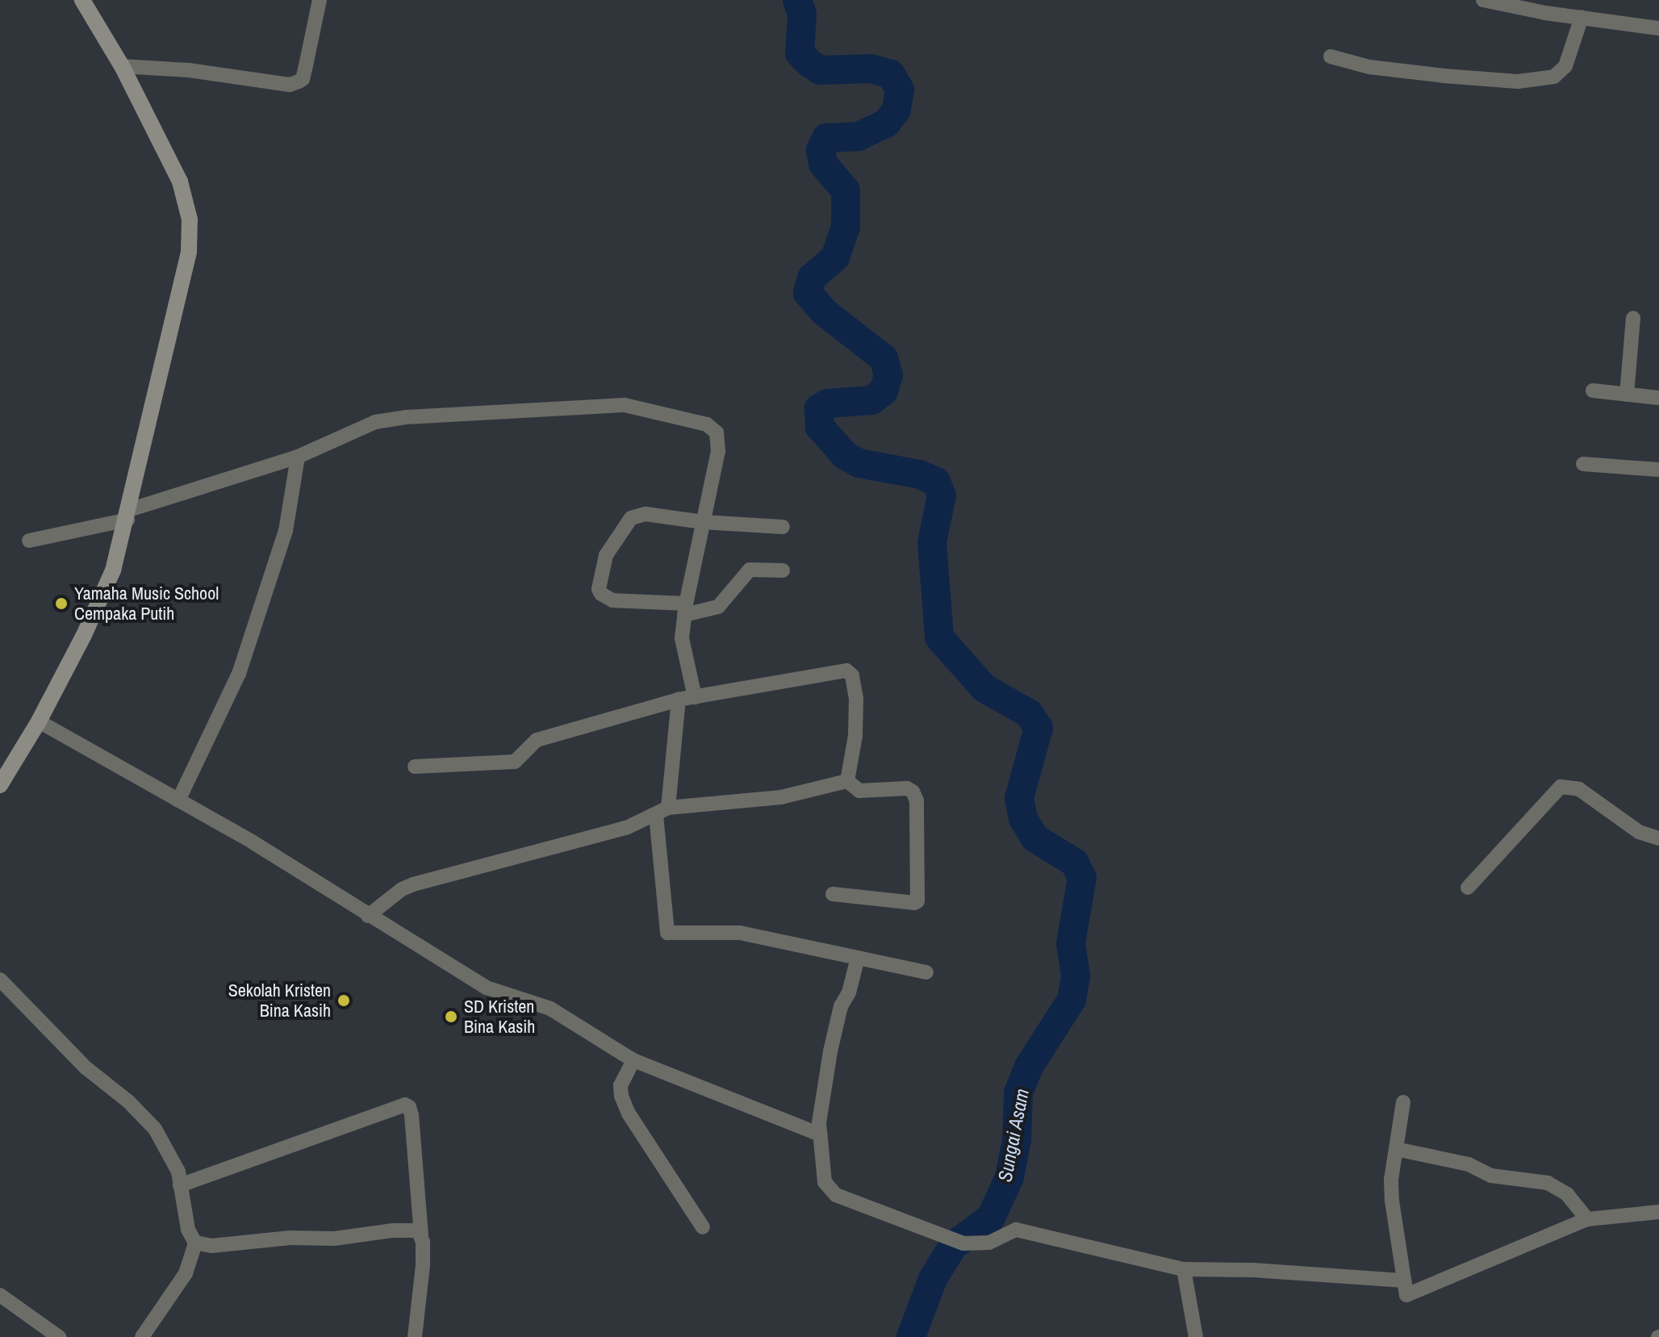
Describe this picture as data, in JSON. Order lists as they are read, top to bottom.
{
  "water": ["Sungai Asam"],
  "places": ["Yamaha Music School Cempaka Putih", "Sekolah Kristen Bina Kasih", "SD Kristen Bina Kasih"]
}
